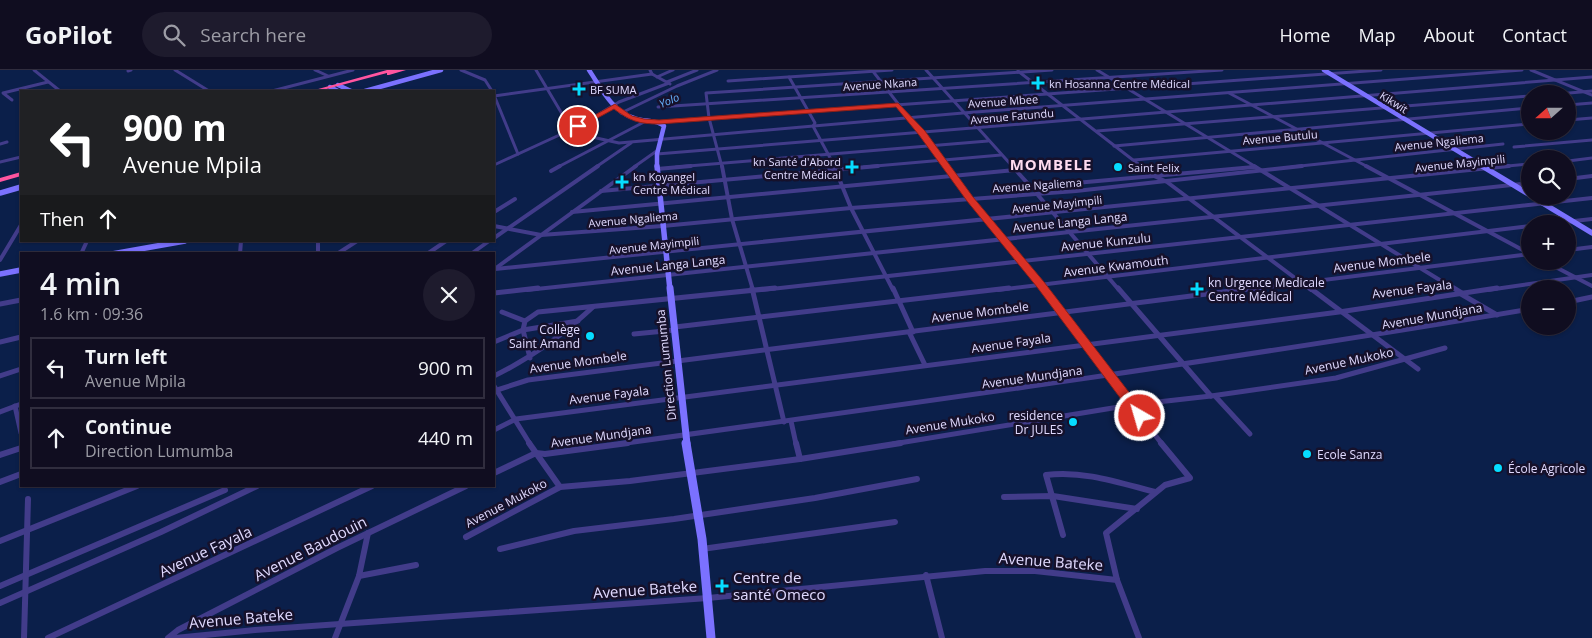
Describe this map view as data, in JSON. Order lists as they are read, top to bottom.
{
  "streets": {
    "street": [
      "Avenue Nkana",
      "Avenue Mbee",
      "Kikwit",
      "Avenue Fatundu",
      "Avenue Butulu",
      "Avenue Ngaliema",
      "Avenue Mayimpili",
      "Avenue Langa Langa",
      "Avenue Kunzulu",
      "Avenue Mombele",
      "Avenue Kwamouth",
      "Avenue Fayala",
      "Avenue Mundjana",
      "Avenue Mukoko",
      "Direction Lumumba",
      "Avenue Baudouin",
      "Avenue Bateke"
    ]
  },
  "crossings": [
    ["Avenue Mbee", "Kikwit"],
    ["Avenue Mbee", "Direction Lumumba"],
    ["Kikwit", "Avenue Fatundu"],
    ["Kikwit", "Avenue Butulu"],
    ["Kikwit", "Avenue Ngaliema"],
    ["Kikwit", "Avenue Mayimpili"],
    ["Kikwit", "Avenue Langa Langa"],
    ["Avenue Fatundu", "Direction Lumumba"],
    ["Avenue Ngaliema", "Direction Lumumba"],
    ["Avenue Mayimpili", "Direction Lumumba"],
    ["Avenue Langa Langa", "Direction Lumumba"],
    ["Avenue Kunzulu", "Direction Lumumba"],
    ["Avenue Mombele", "Direction Lumumba"],
    ["Avenue Kwamouth", "Direction Lumumba"],
    ["Avenue Fayala", "Direction Lumumba"],
    ["Avenue Mundjana", "Direction Lumumba"],
    ["Avenue Mukoko", "Direction Lumumba"],
    ["Direction Lumumba", "Avenue Bateke"]
  ],
  "districts": ["MOMBELE"],
  "water": ["Yolo"],
  "places": {
    "health": [
      "kn Hosanna Centre Médical",
      "BF SUMA",
      "kn Santé d'Abord Centre Médical",
      "kn Koyangel Centre Médical",
      "kn Urgence Medicale Centre Médical",
      "Centre de santé Omeco"
    ],
    "other": [
      "Saint Felix",
      "Collège Saint Amand",
      "residence Dr JULES",
      "Ecole Sanza",
      "École Agricole"
    ]
  },
  "north": "left",
  "page": {
    "header": "GoPilot",
    "search": "Search here",
    "nav": [
      "Home",
      "Map",
      "About",
      "Contact"
    ],
    "map_buttons": ["+", "−"],
    "turn": ["900 m", "Avenue Mpila"],
    "then": "Then",
    "heading": ["4 min", "1.6 km · 09:36"],
    "list": [
      {
        "name": "Turn left",
        "note": "Avenue Mpila",
        "value": "900 m"
      },
      {
        "name": "Continue",
        "note": "Direction Lumumba",
        "value": "440 m"
      }
    ]
  }
}
